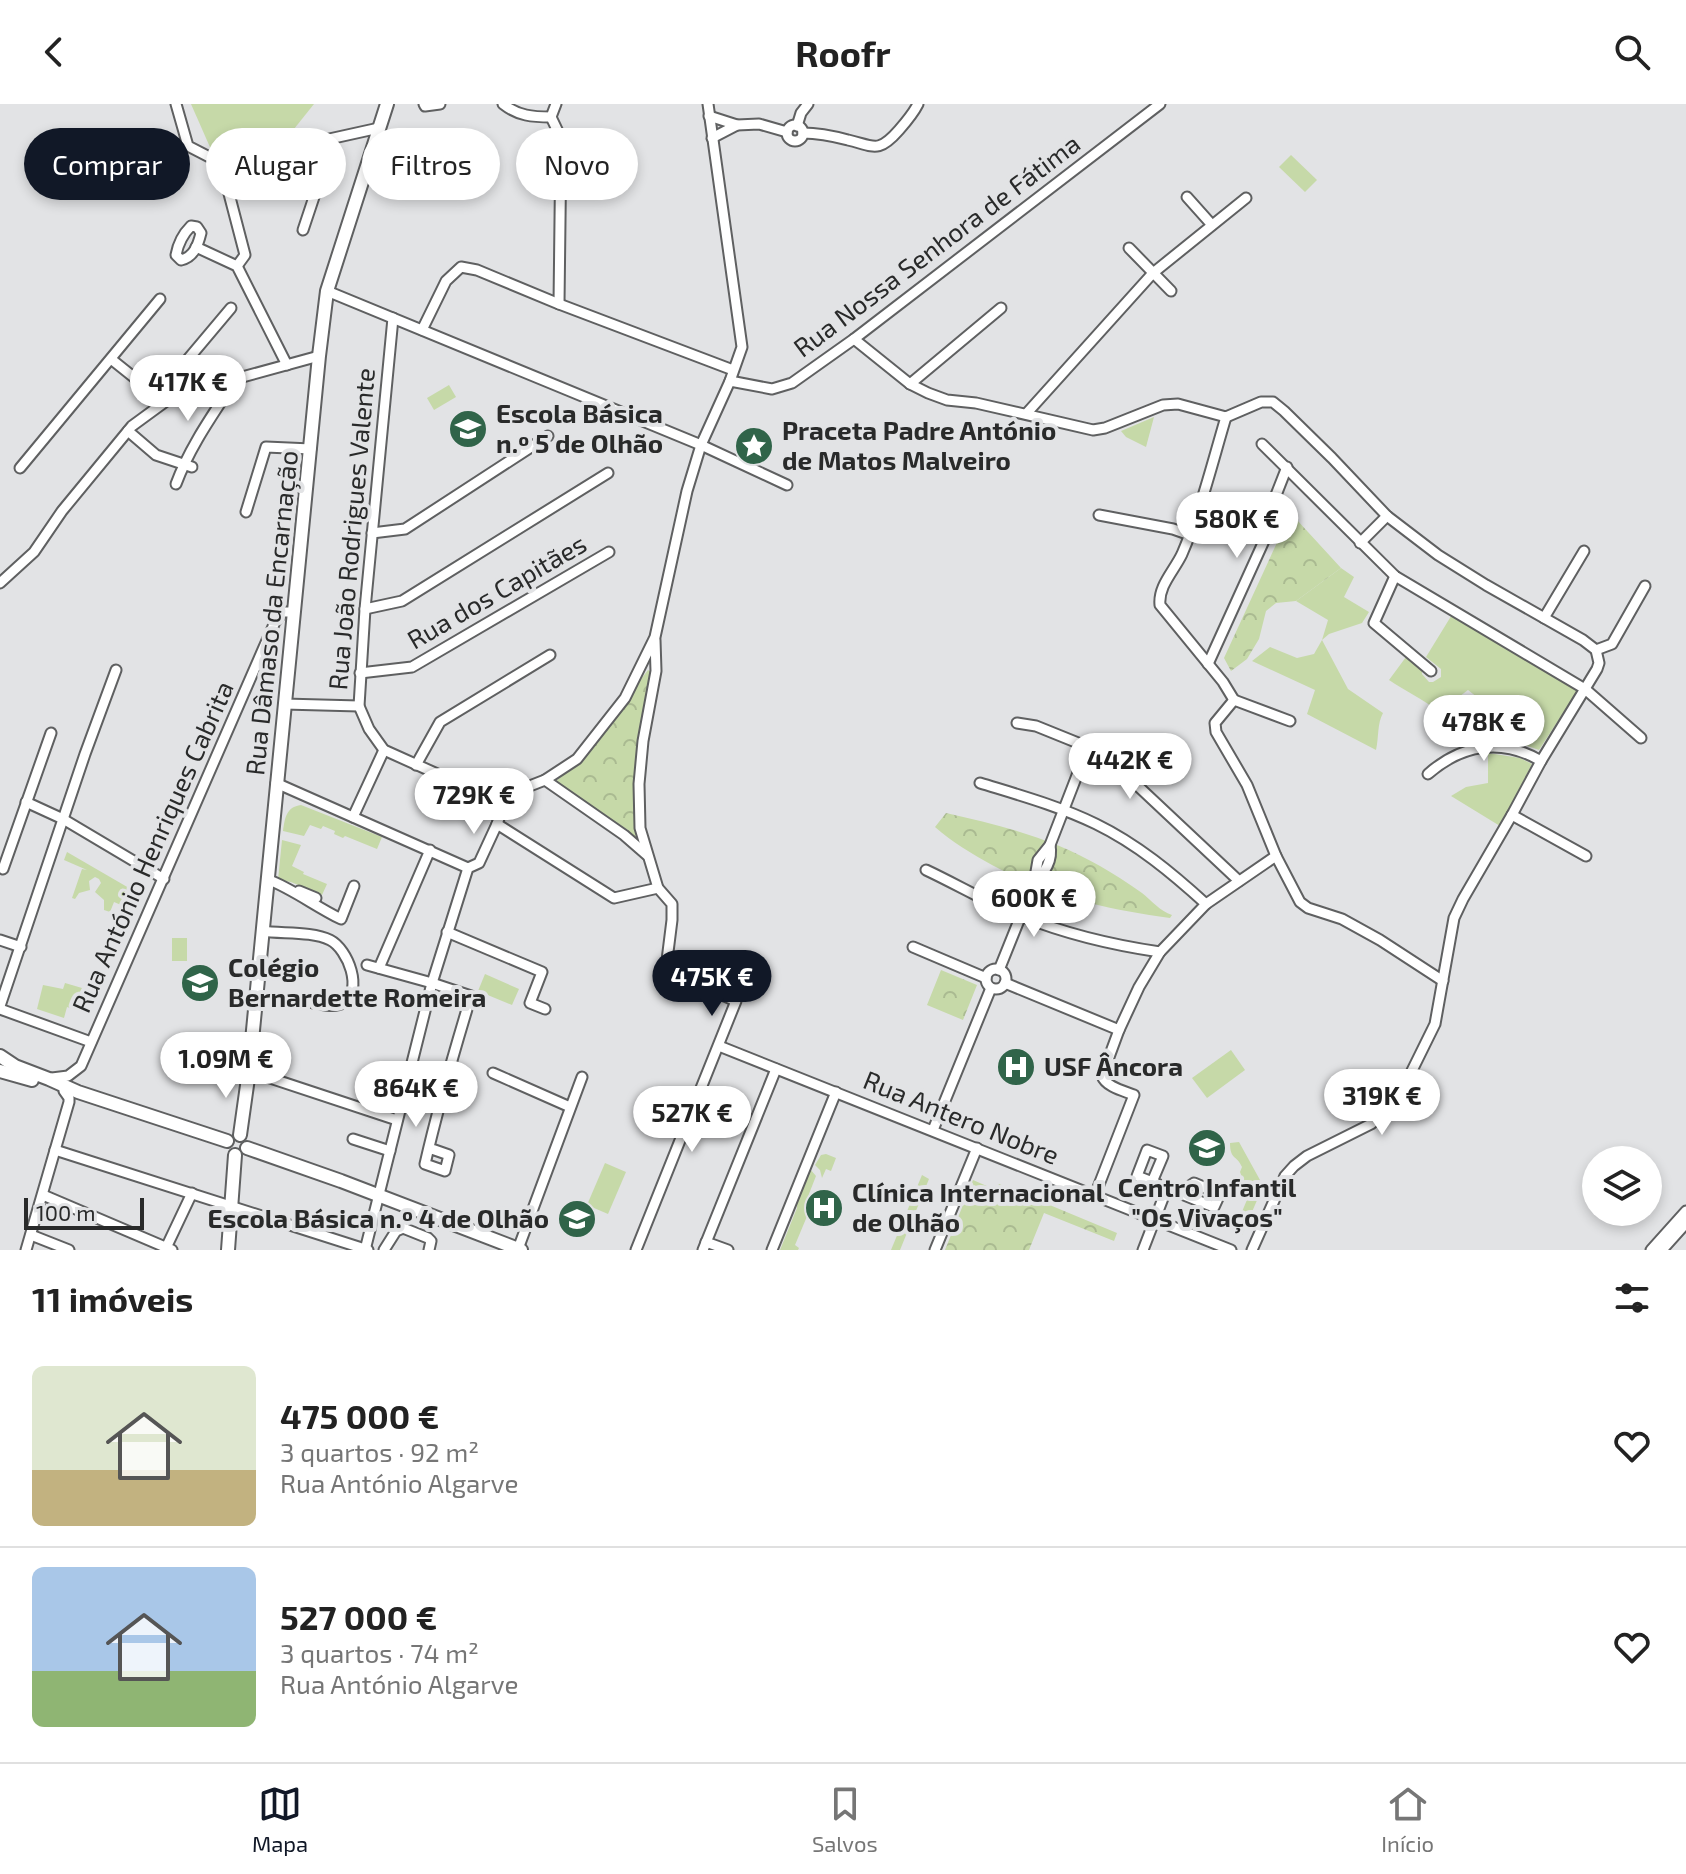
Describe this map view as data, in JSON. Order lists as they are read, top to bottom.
{
  "streets": {
    "main road": ["Rua Dâmaso da Encarnação"],
    "street": [
      "Rua Nossa Senhora de Fátima",
      "Rua João Rodrigues Valente",
      "Rua dos Capitães",
      "Rua António Henriques Cabrita",
      "Rua Antero Nobre"
    ]
  },
  "crossings": [
    ["Rua João Rodrigues Valente", "Rua dos Capitães"],
    ["Rua Dâmaso da Encarnação", "Rua António Henriques Cabrita"]
  ],
  "places": {
    "school or university": [
      "Escola Básica n.º 5 de Olhão",
      "Colégio Bernardette Romeira",
      "Centro Infantil \"Os Vivaços\"",
      "Escola Básica n.º 4 de Olhão"
    ],
    "place": ["Praceta Padre António de Matos Malveiro"],
    "hospital": ["USF Âncora", "Clínica Internacional de Olhão"]
  },
  "scale_bar": "100 m",
  "page": {
    "header": "Roofr",
    "chip": [
      "Comprar",
      "Alugar",
      "Filtros",
      "Novo"
    ],
    "price": [
      "417K €",
      "580K €",
      "478K €",
      "442K €",
      "729K €",
      "600K €",
      "475K €",
      "1.09M €",
      "864K €",
      "319K €",
      "527K €"
    ],
    "scale": "100 m",
    "heading": "11 imóveis",
    "list": [
      {
        "name": "475 000 €",
        "note": "3 quartos · 92 m² · Rua António Algarve"
      },
      {
        "name": "527 000 €",
        "note": "3 quartos · 74 m² · Rua António Algarve"
      }
    ],
    "tabs": ["Mapa", "Salvos", "Início"]
  }
}
